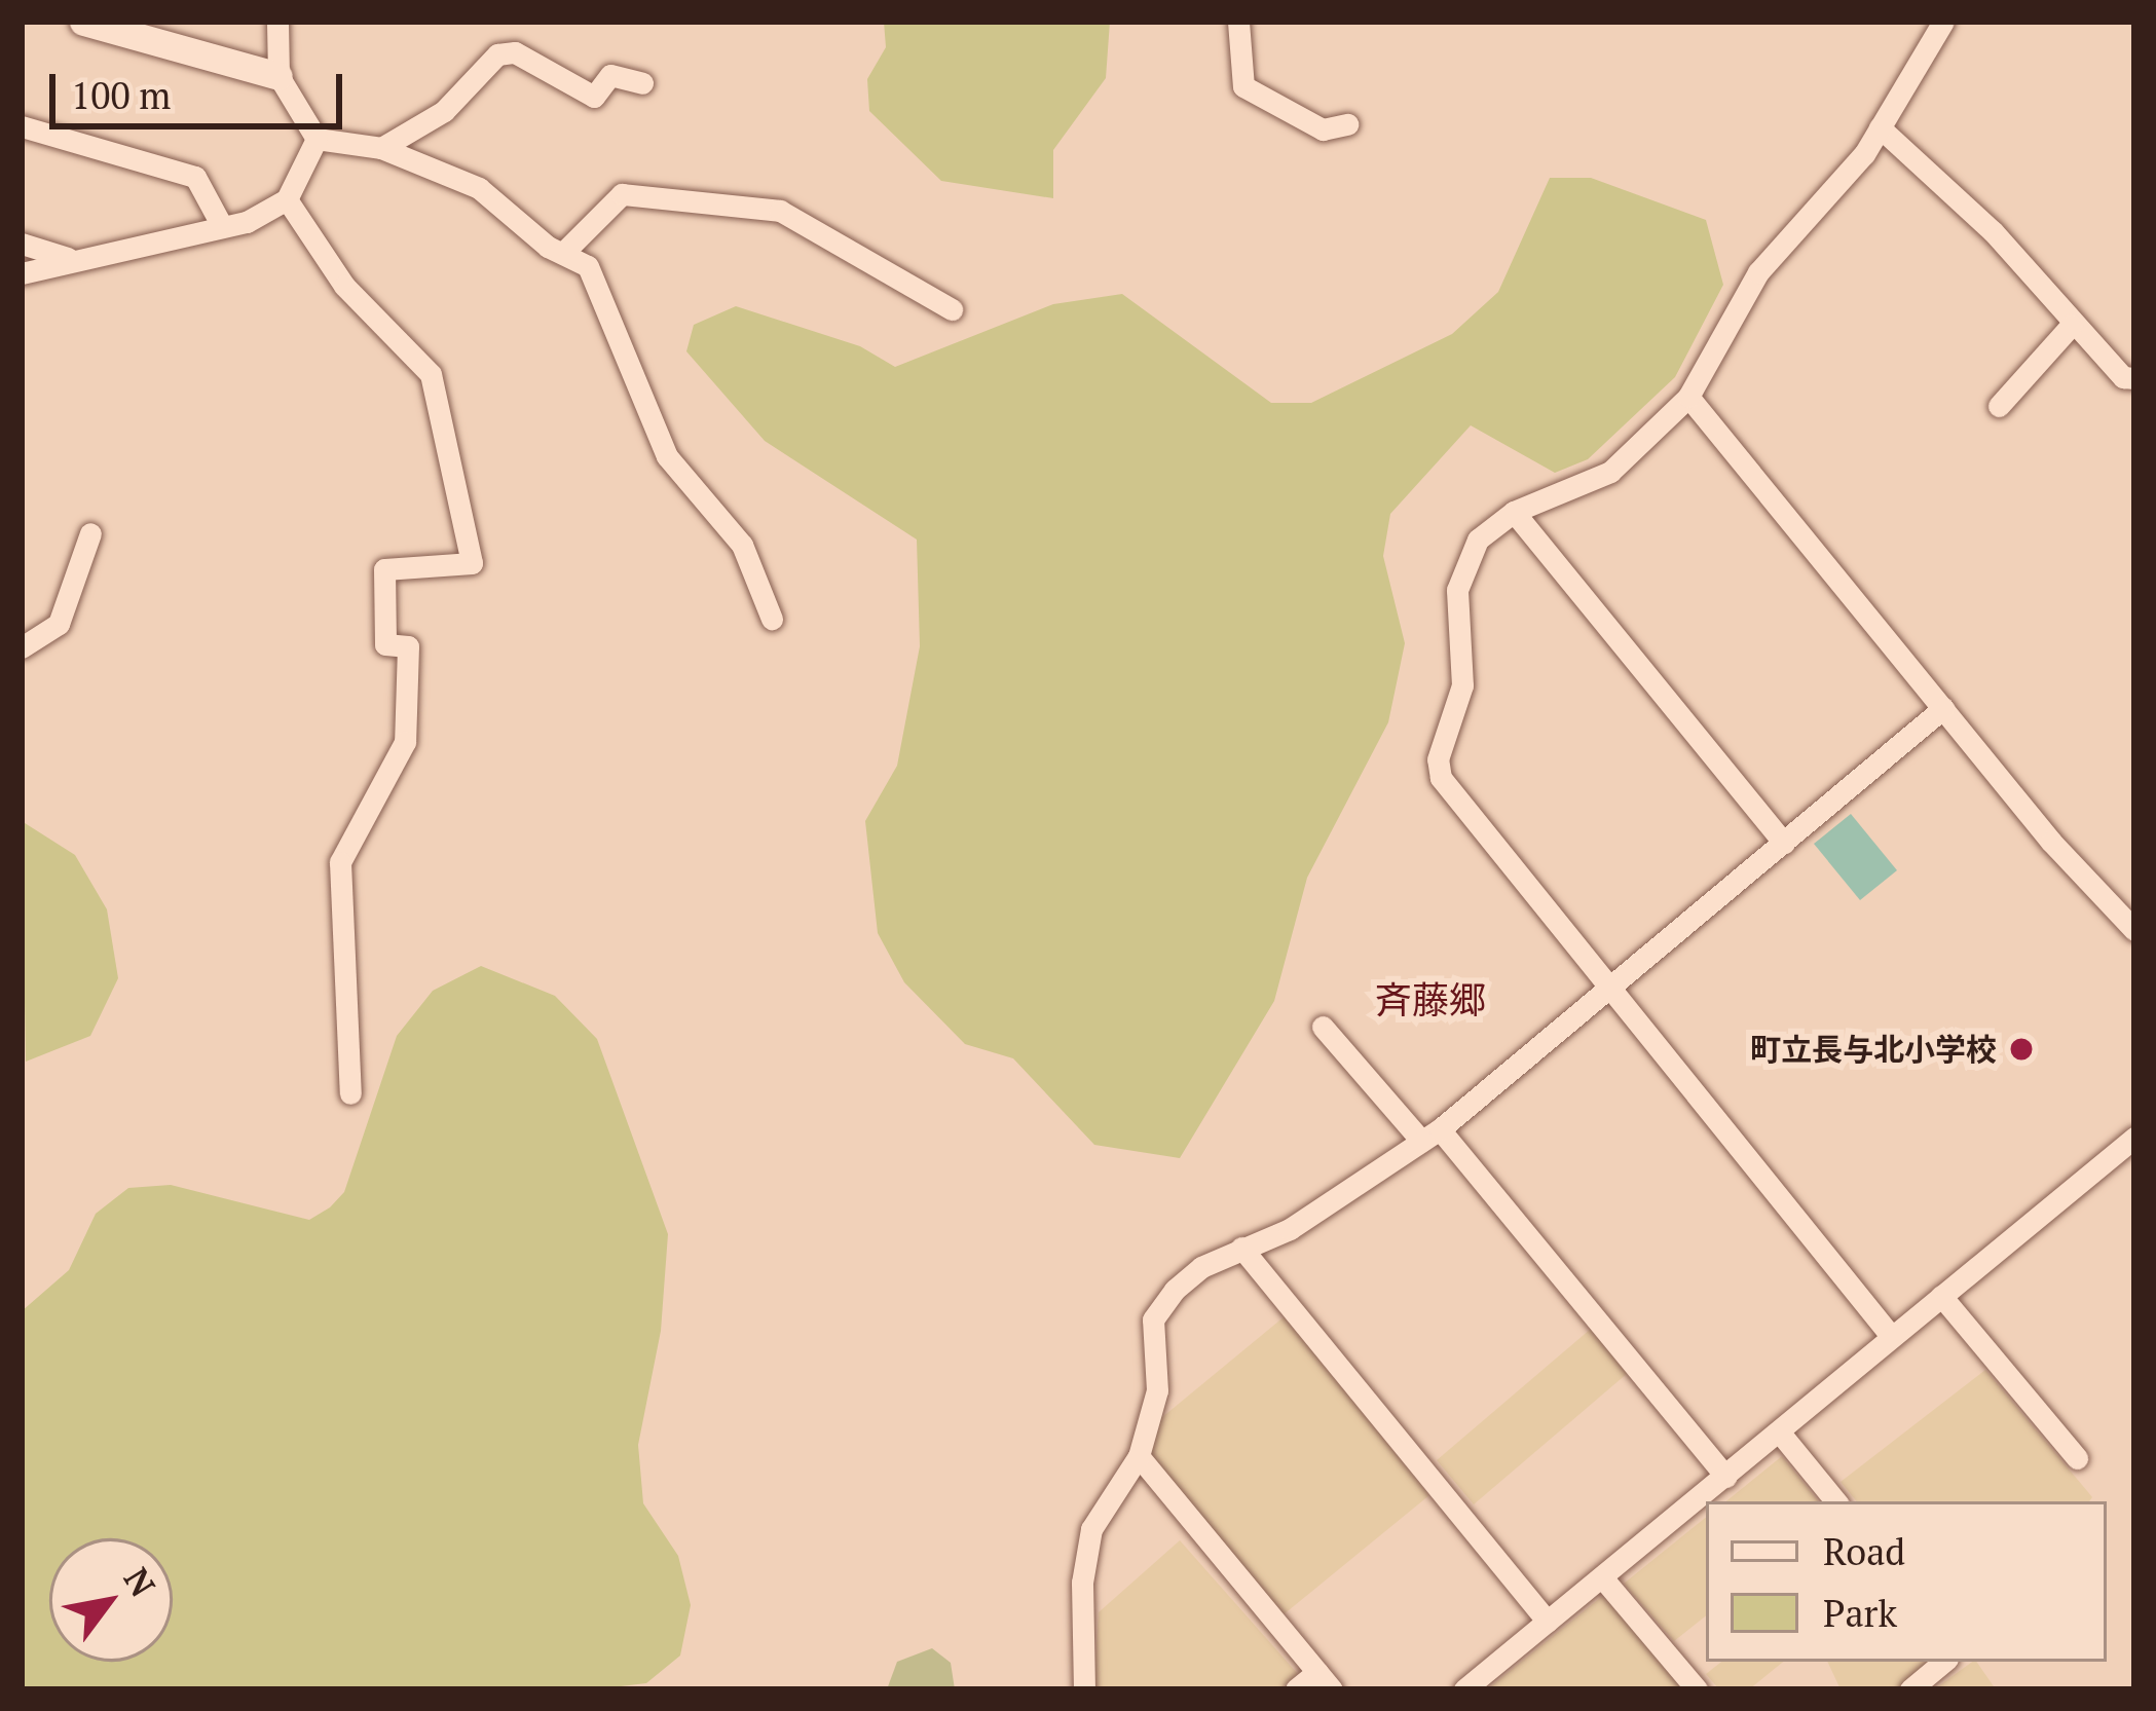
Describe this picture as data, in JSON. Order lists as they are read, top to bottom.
{
  "districts": ["斉藤郷"],
  "places": ["町立長与北小学校"],
  "legend": ["Road", "Park"],
  "scale_bar": "100 m",
  "north": "top right"
}
